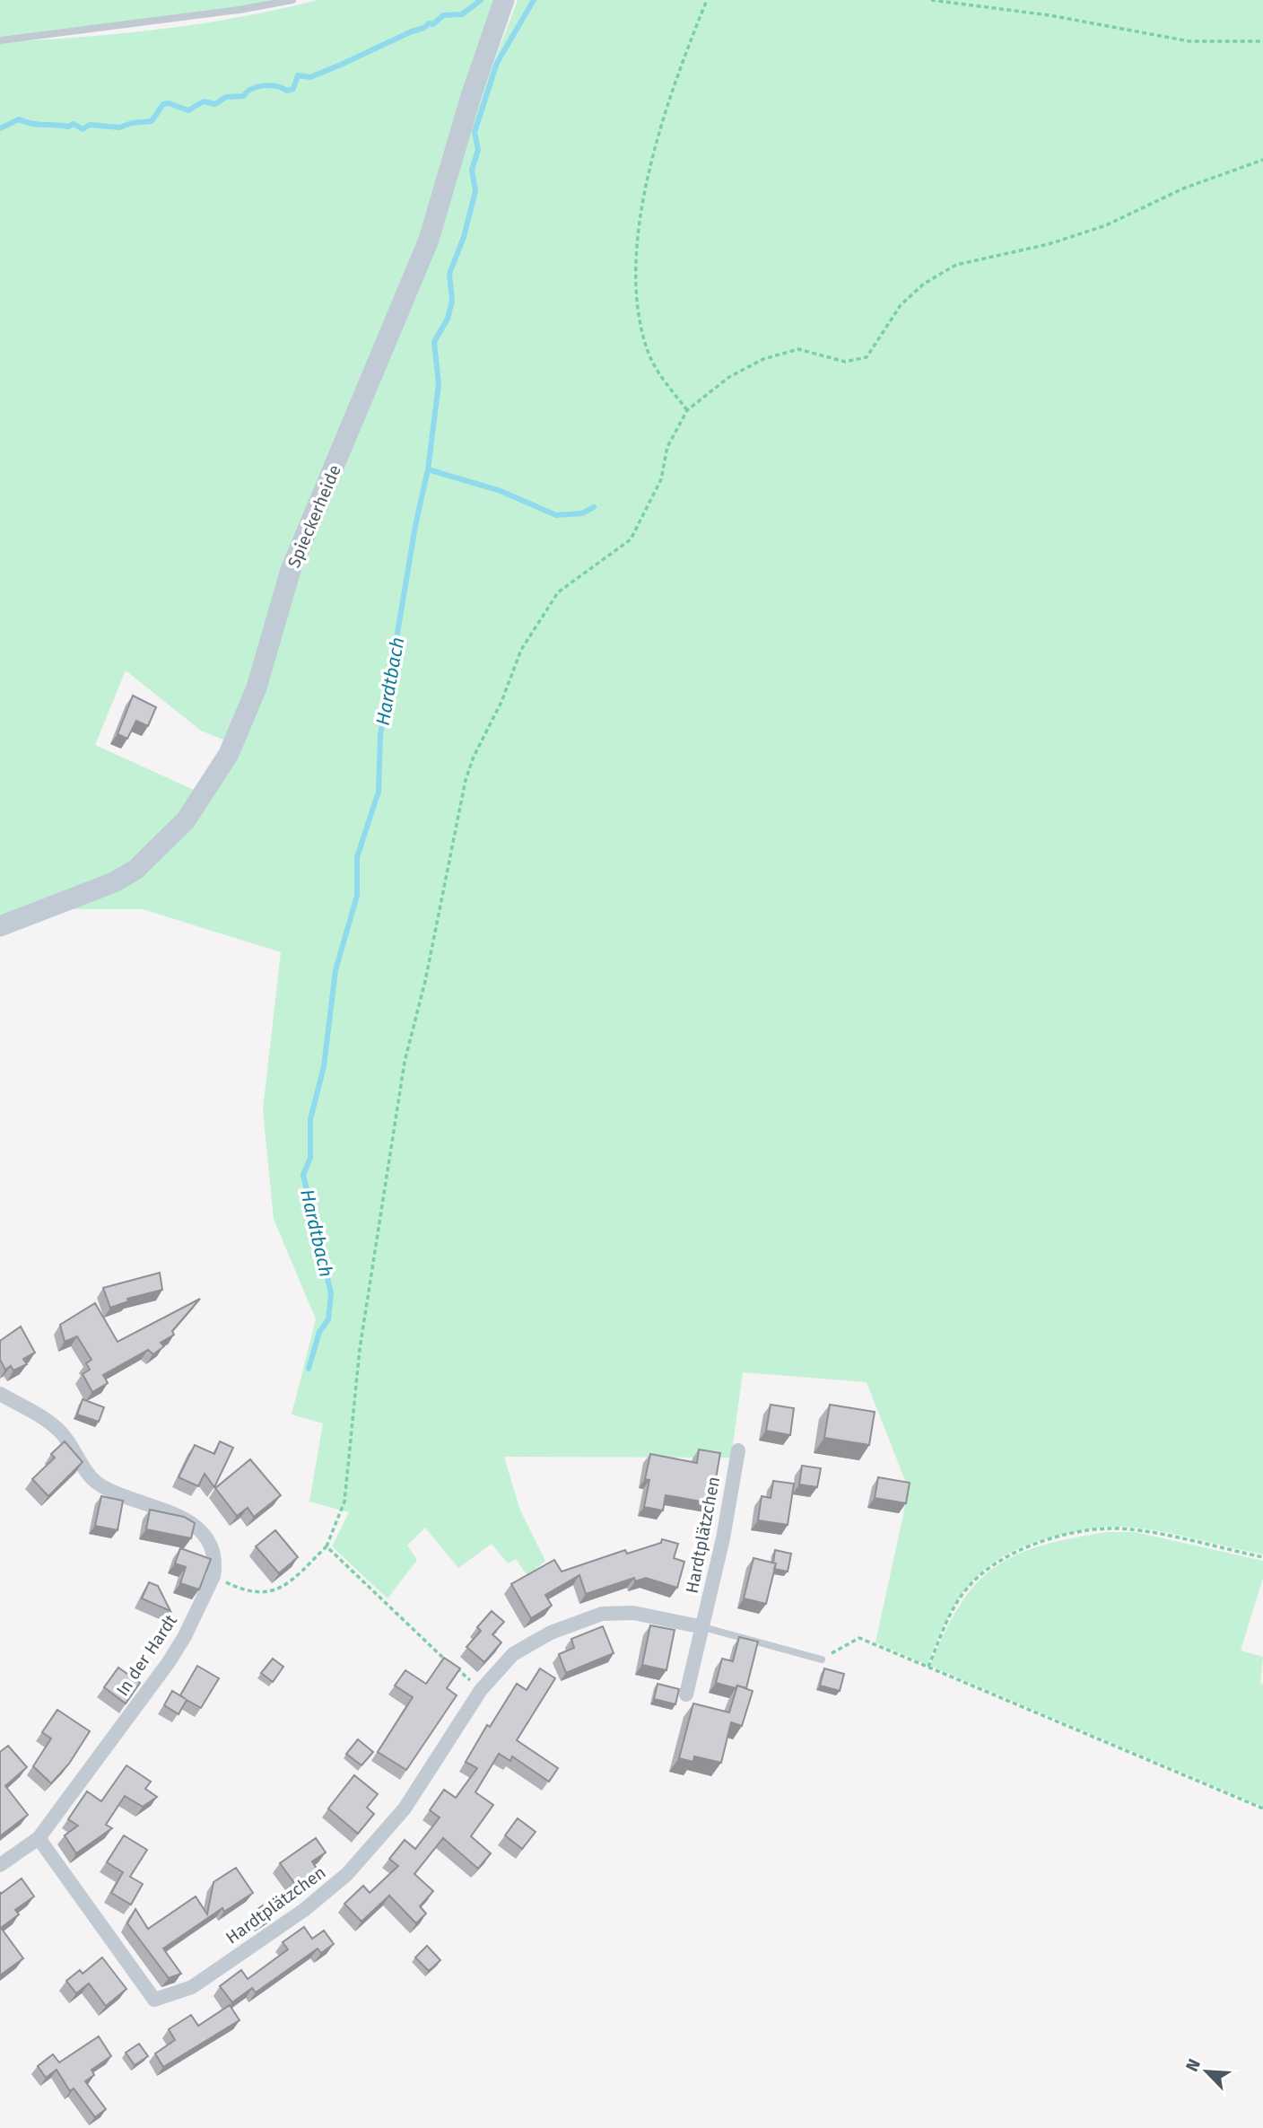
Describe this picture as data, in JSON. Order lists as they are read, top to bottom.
{
  "streets": {
    "main road": ["Spieckerheide"],
    "street": ["Hardtplätzchen", "In der Hardt"]
  },
  "crossings": [
    ["Hardtplätzchen", "In der Hardt"]
  ],
  "water": ["Hardtbach"],
  "north": "top left"
}
